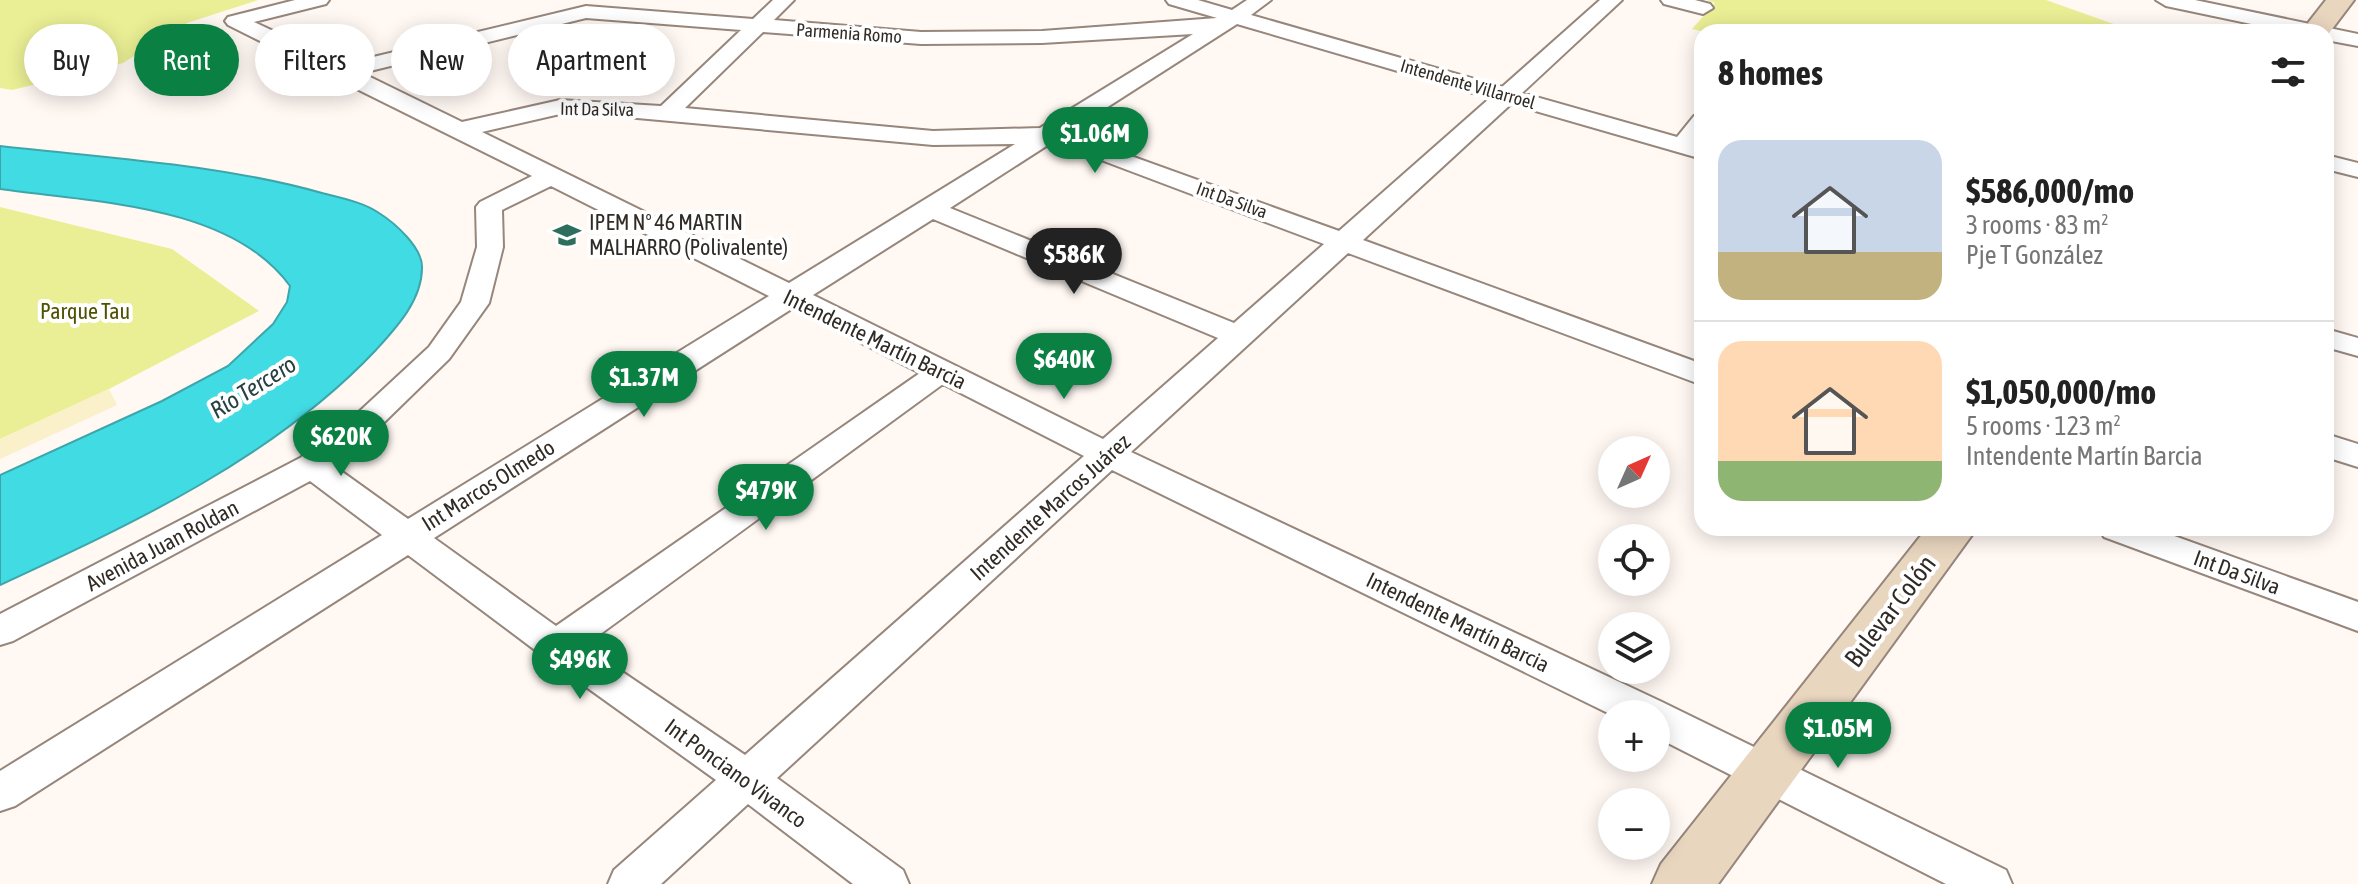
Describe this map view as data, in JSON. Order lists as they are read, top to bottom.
{
  "streets": {
    "main road": ["Bulevar Colón"],
    "street": [
      "Parmenia Romo",
      "Intendente Villarroel",
      "Int Da Silva",
      "Intendente Martín Barcia",
      "Int Marcos Olmedo",
      "Intendente Marcos Juárez",
      "Avenida Juan Roldan",
      "Int Ponciano Vivanco"
    ]
  },
  "crossings": [
    ["Parmenia Romo", "Intendente Villarroel"],
    ["Parmenia Romo", "Int Marcos Olmedo"],
    ["Intendente Villarroel", "Int Marcos Olmedo"],
    ["Intendente Villarroel", "Intendente Marcos Juárez"],
    ["Int Da Silva", "Intendente Martín Barcia"],
    ["Int Da Silva", "Int Marcos Olmedo"],
    ["Int Da Silva", "Intendente Marcos Juárez"],
    ["Intendente Martín Barcia", "Int Marcos Olmedo"],
    ["Intendente Martín Barcia", "Intendente Marcos Juárez"],
    ["Intendente Martín Barcia", "Avenida Juan Roldan"],
    ["Int Marcos Olmedo", "Int Ponciano Vivanco"],
    ["Intendente Marcos Juárez", "Int Ponciano Vivanco"],
    ["Avenida Juan Roldan", "Int Ponciano Vivanco"]
  ],
  "water": ["Río Tercero"],
  "parks": ["Parque Tau"],
  "places": {
    "school or university": ["IPEM Nº 46 MARTIN MALHARRO (Polivalente)"]
  },
  "north": "top right",
  "page": {
    "chip": [
      "Buy",
      "Rent",
      "Filters",
      "New",
      "Apartment"
    ],
    "heading": "8 homes",
    "price": [
      "$1.06M",
      "$586K",
      "$640K",
      "$1.37M",
      "$620K",
      "$479K",
      "$496K",
      "$1.05M"
    ],
    "list": [
      {
        "name": "$586,000/mo",
        "note": "3 rooms · 83 m² · Pje T González"
      },
      {
        "name": "$1,050,000/mo",
        "note": "5 rooms · 123 m² · Intendente Martín Barcia"
      }
    ],
    "map_buttons": ["+", "−"]
  }
}
